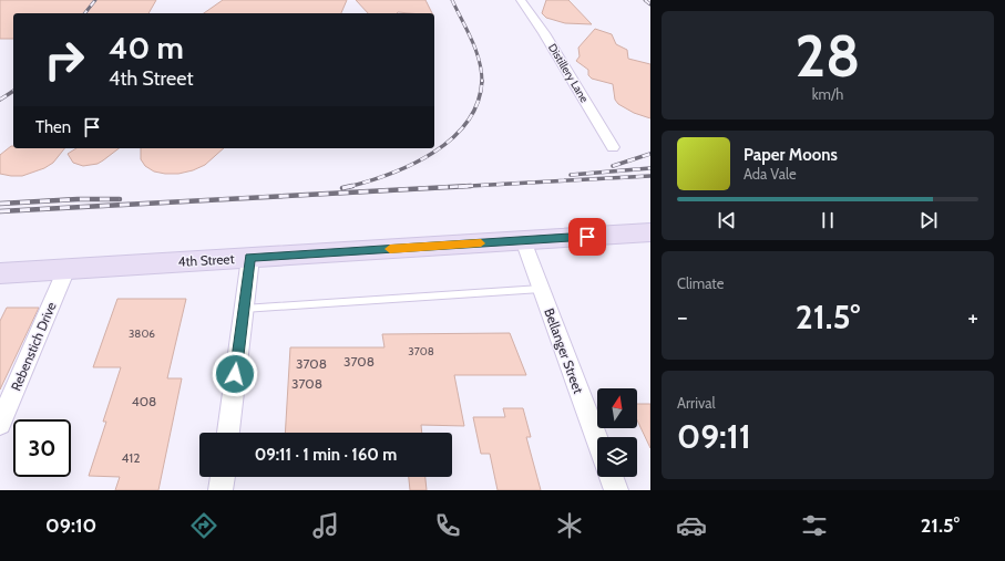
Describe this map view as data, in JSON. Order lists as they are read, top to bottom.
{
  "streets": {
    "main road": ["4th Street"],
    "street": ["Distillery Lane", "Rebenstich Drive", "Bellanger Street"]
  },
  "crossings": [
    ["4th Street", "Rebenstich Drive"],
    ["4th Street", "Bellanger Street"]
  ],
  "house_numbers": [
    "3806",
    "3708",
    "3708",
    "3708",
    "3708",
    "408",
    "412"
  ],
  "north": "top",
  "page": {
    "tile": [
      ["28", "km/h"],
      "Climate",
      ["Arrival", "09:11"]
    ],
    "turn": ["40 m", "4th Street"],
    "then": "Then",
    "song": ["Paper Moons", "Ada Vale"],
    "heat": ["−", "21.5°", "+"],
    "limit": "30",
    "trip": "09:11 · 1 min · 160 m",
    "tabs": ["09:10", "21.5°"]
  }
}
